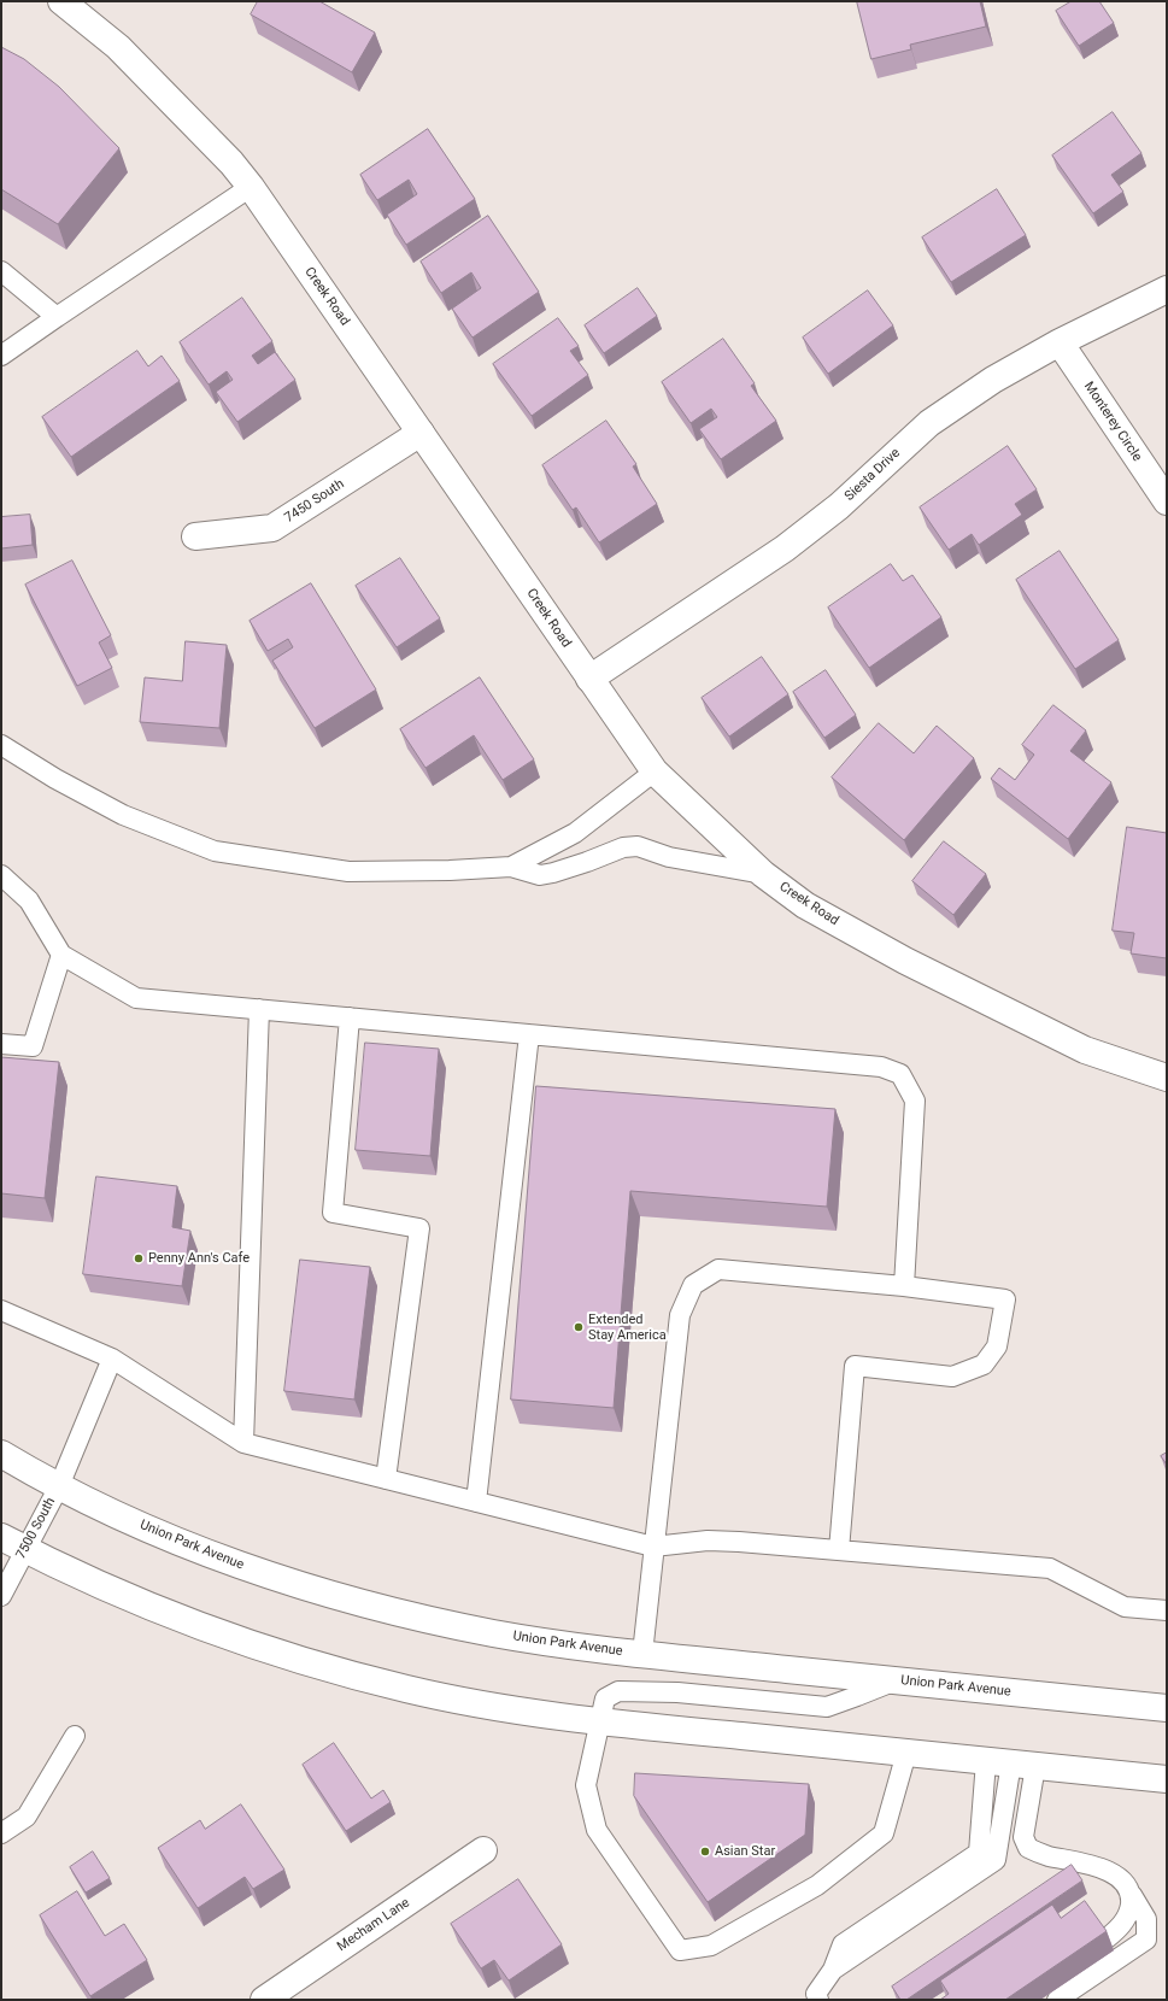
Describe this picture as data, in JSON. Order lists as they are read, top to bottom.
{
  "streets": {
    "street": [
      "Creek Road",
      "Monterey Circle",
      "Siesta Drive",
      "7450 South",
      "Union Park Avenue",
      "Mecham Lane"
    ],
    "lane": ["7500 South"]
  },
  "crossings": [
    ["Creek Road", "Siesta Drive"],
    ["Creek Road", "7450 South"],
    ["Monterey Circle", "Siesta Drive"],
    ["7500 South", "Union Park Avenue"]
  ],
  "places": ["Penny Ann's Cafe", "Extended Stay America", "Asian Star"]
}
